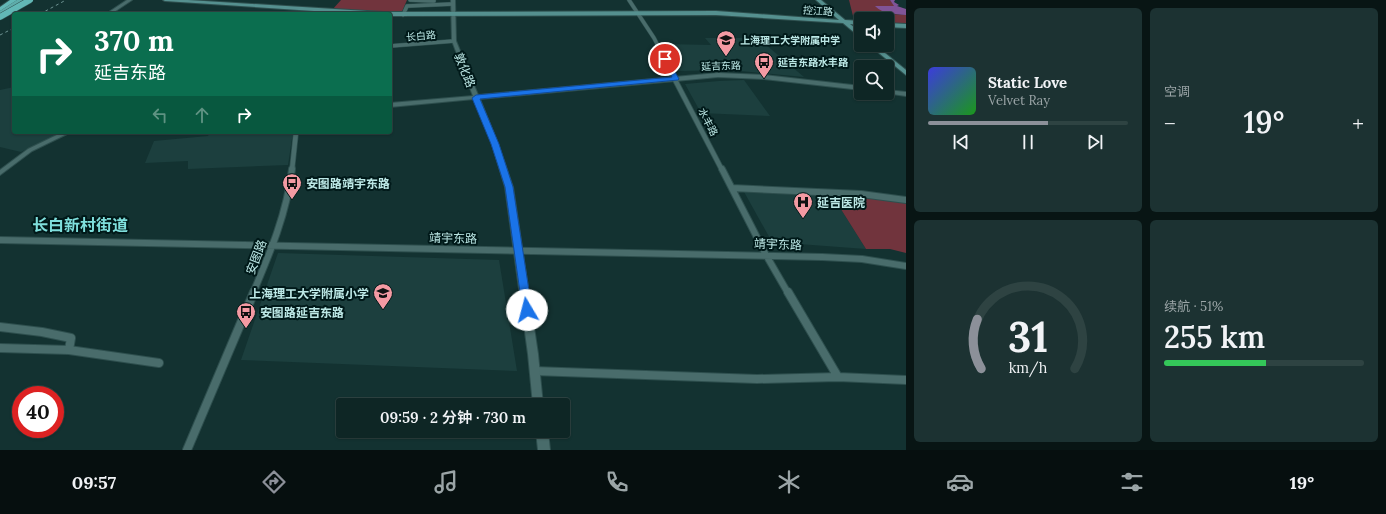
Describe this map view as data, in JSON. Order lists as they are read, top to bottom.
{
  "streets": {
    "main road": ["控江路"],
    "street": [
      "长白路",
      "延吉东路",
      "敦化路",
      "水丰路",
      "靖宇东路",
      "安图路"
    ]
  },
  "crossings": [
    ["控江路", "敦化路"],
    ["控江路", "水丰路"],
    ["长白路", "敦化路"],
    ["延吉东路", "敦化路"],
    ["延吉东路", "水丰路"],
    ["敦化路", "靖宇东路"],
    ["水丰路", "靖宇东路"],
    ["靖宇东路", "安图路"]
  ],
  "districts": ["长白新村街道"],
  "places": {
    "school or university": ["上海理工大学附属中学", "上海理工大学附属小学"],
    "bus stop": ["延吉东路水丰路", "安图路靖宇东路", "安图路延吉东路"],
    "hospital": ["延吉医院"]
  },
  "page": {
    "tile": [
      "空调",
      ["续航 · 51%", "255 km"]
    ],
    "turn": ["370 m", "延吉东路"],
    "song": ["Static Love", "Velvet Ray"],
    "heat": ["−", "19°", "+"],
    "limit": "40",
    "trip": "09:59 · 2 分钟 · 730 m",
    "tabs": ["09:57", "19°"],
    "gauge": ["31", "km/h"]
  }
}
